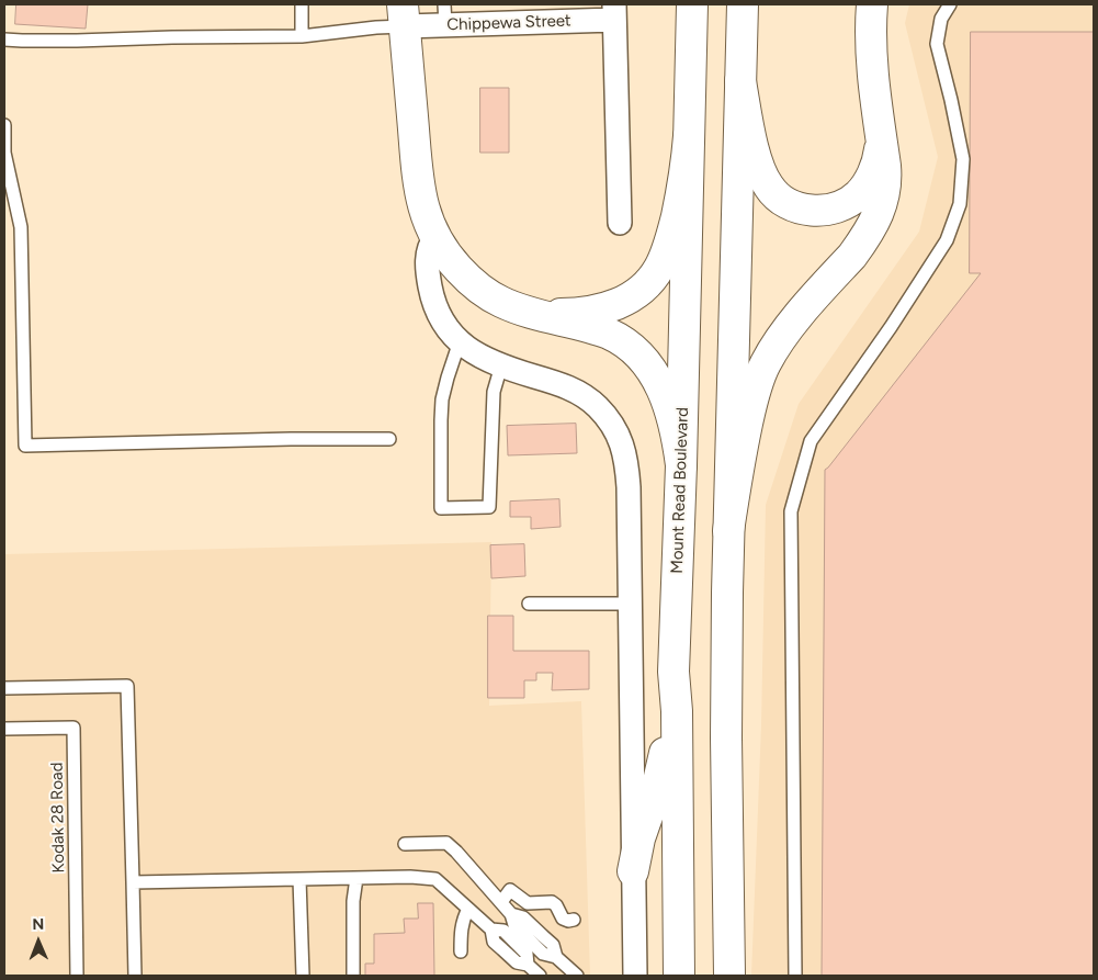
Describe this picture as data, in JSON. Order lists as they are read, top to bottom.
{
  "streets": {
    "main road": ["Mount Read Boulevard"],
    "street": ["Chippewa Street"],
    "lane": ["Kodak 28 Road"]
  },
  "north": "top"
}
